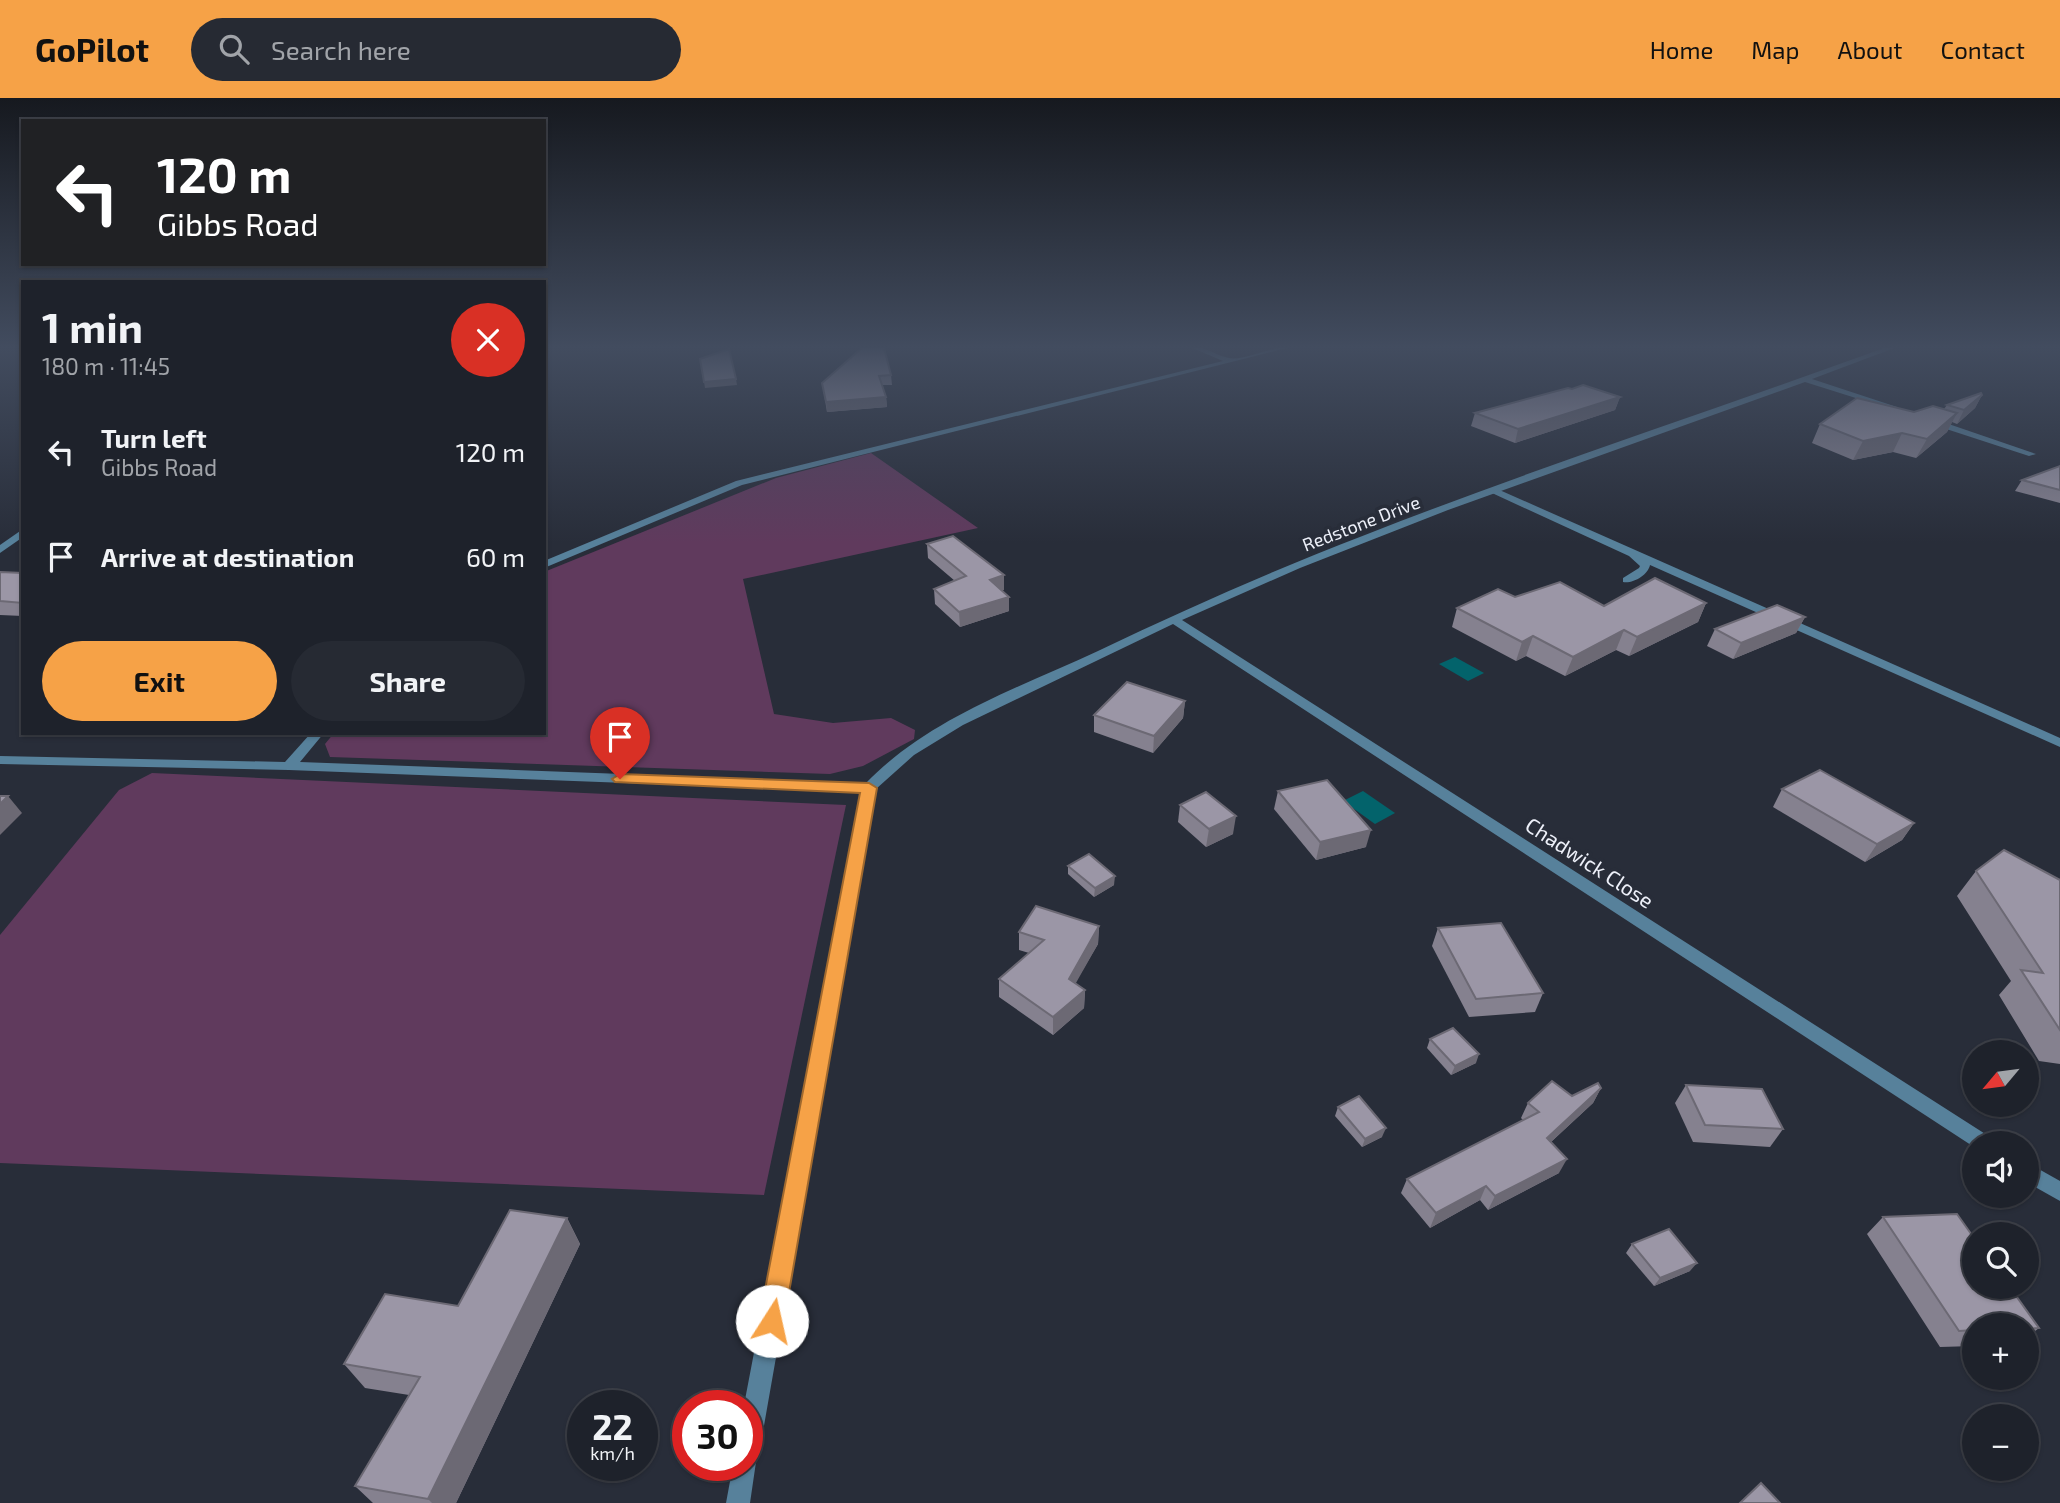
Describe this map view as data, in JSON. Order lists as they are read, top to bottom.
{
  "streets": {
    "street": ["Redstone Drive", "Chadwick Close"]
  },
  "crossings": [
    ["Redstone Drive", "Chadwick Close"]
  ],
  "north": "bottom left",
  "page": {
    "header": "GoPilot",
    "search": "Search here",
    "nav": [
      "Home",
      "Map",
      "About",
      "Contact"
    ],
    "turn": ["120 m", "Gibbs Road"],
    "heading": ["1 min", "180 m · 11:45"],
    "list": [
      {
        "name": "Turn left",
        "note": "Gibbs Road",
        "value": "120 m"
      },
      {
        "name": "Arrive at destination",
        "value": "60 m"
      }
    ],
    "buttons": ["Exit", "Share"],
    "map_buttons": ["+", "−"],
    "speed": "22 km/h",
    "limit": "30"
  }
}
